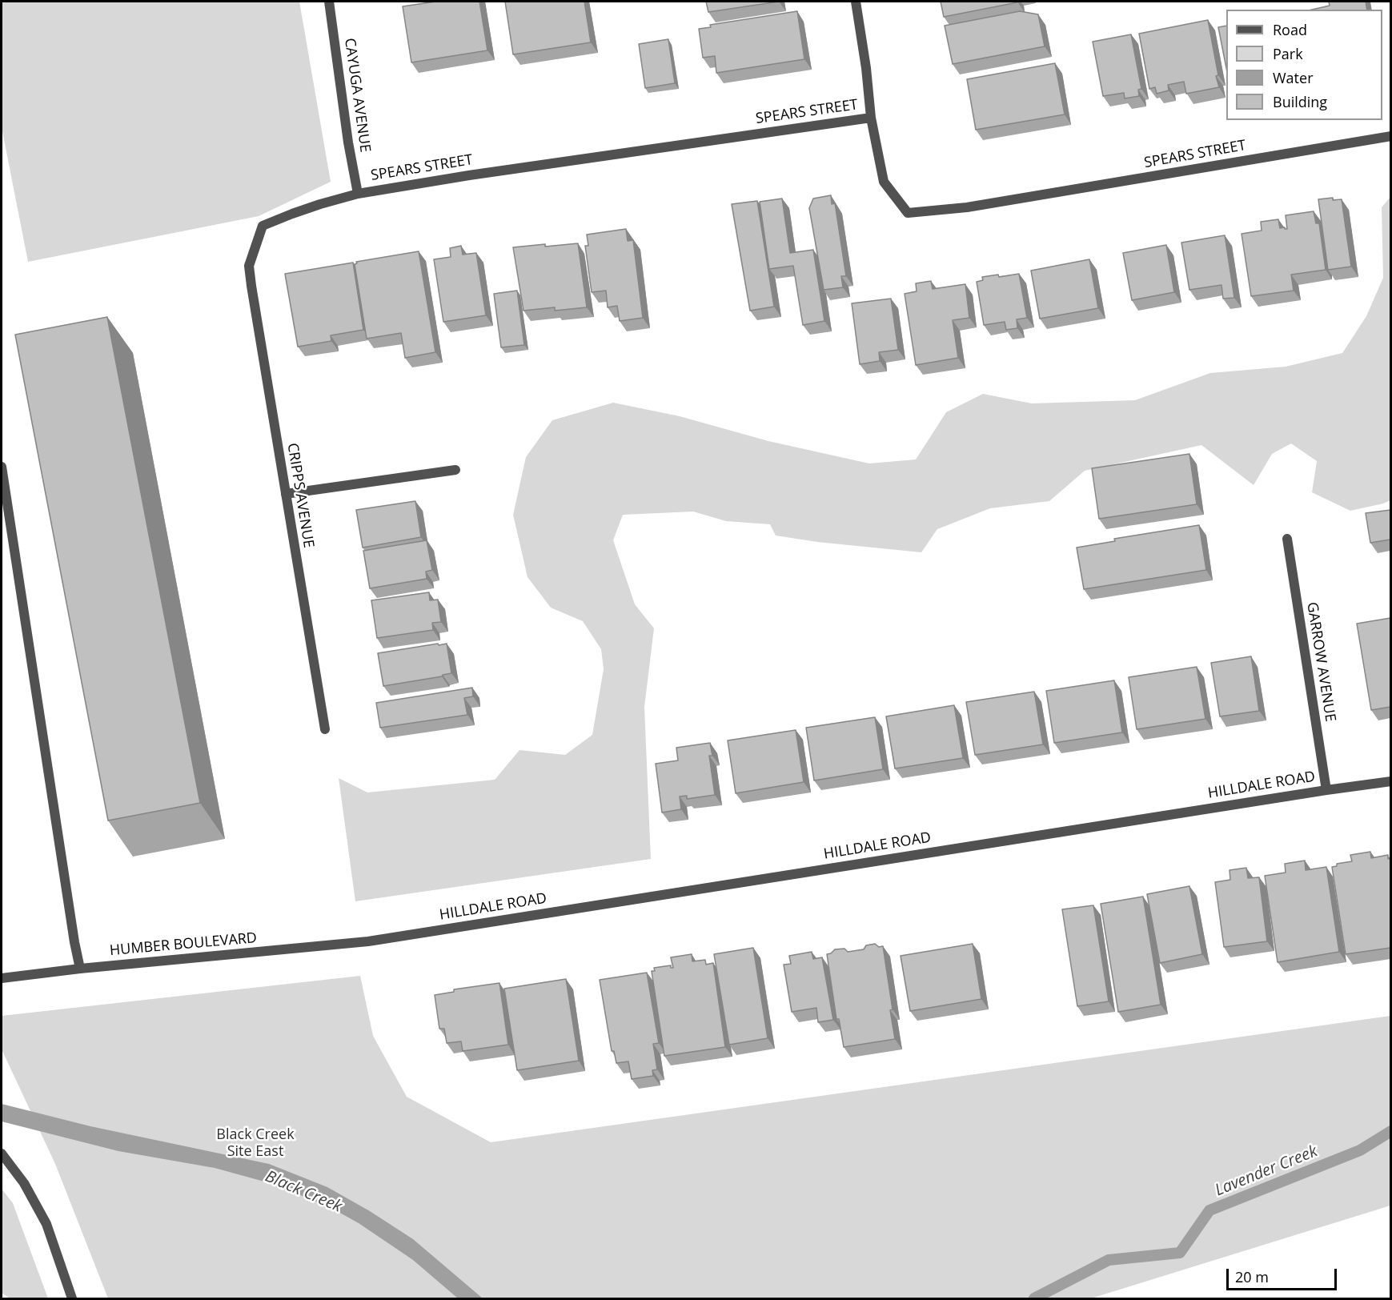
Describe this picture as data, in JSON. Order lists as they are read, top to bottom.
{
  "streets": {
    "street": [
      "CAYUGA AVENUE",
      "SPEARS STREET",
      "CRIPPS AVENUE",
      "GARROW AVENUE",
      "HILLDALE ROAD",
      "HUMBER BOULEVARD"
    ]
  },
  "crossings": [
    ["CAYUGA AVENUE", "SPEARS STREET"],
    ["SPEARS STREET", "CRIPPS AVENUE"],
    ["GARROW AVENUE", "HILLDALE ROAD"],
    ["HILLDALE ROAD", "HUMBER BOULEVARD"]
  ],
  "water": ["Lavender Creek", "Black Creek"],
  "parks": ["Black Creek Site East"],
  "legend": [
    "Road",
    "Park",
    "Water",
    "Building"
  ],
  "scale_bar": "20 m"
}
